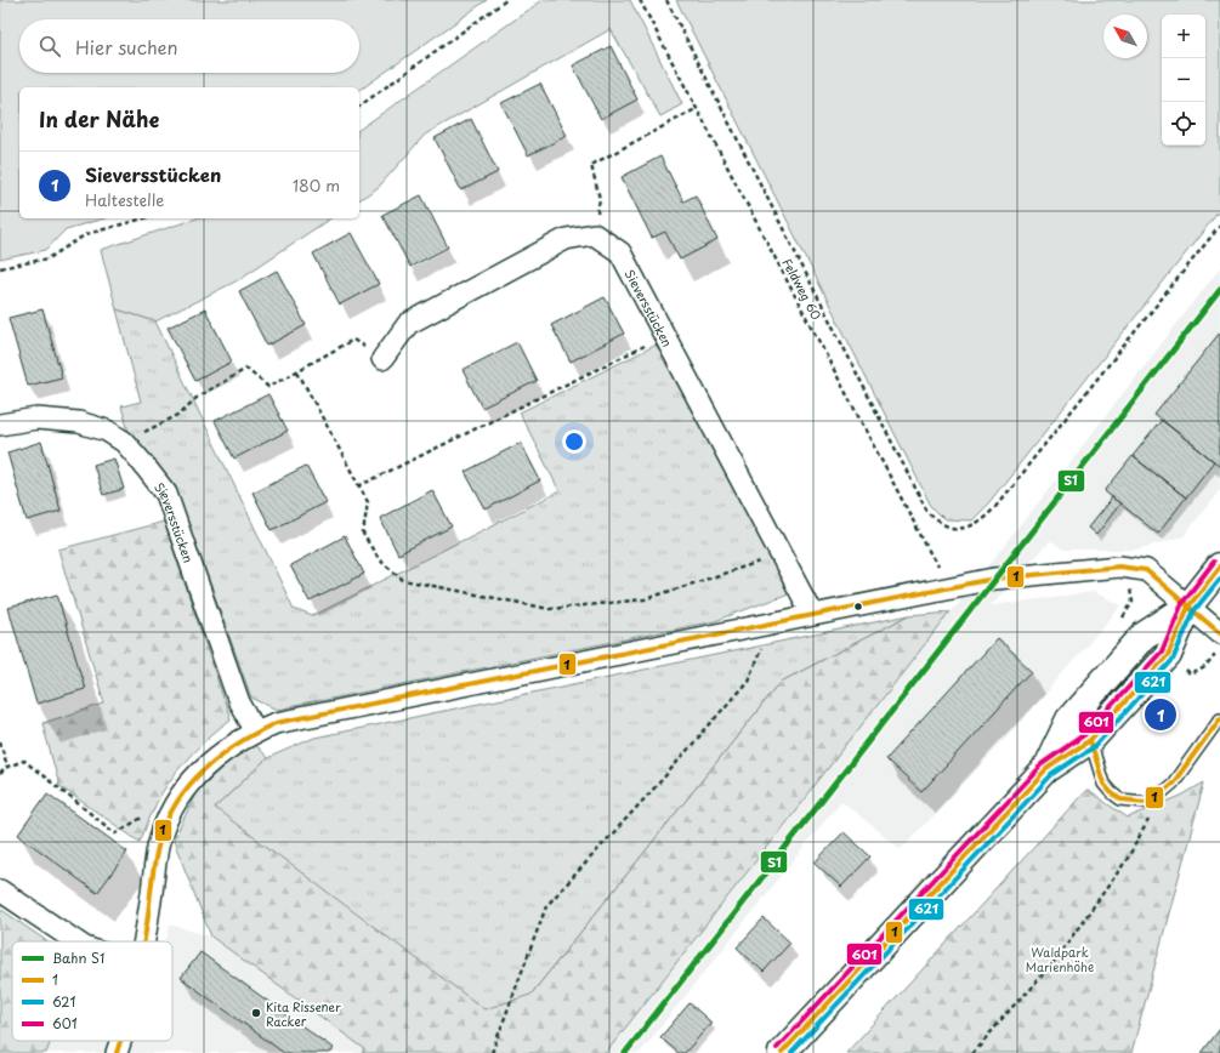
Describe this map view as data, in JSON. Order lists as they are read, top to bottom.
{
  "streets": {
    "street": ["Sieversstücken"],
    "path": ["Feldweg 60"]
  },
  "parks": ["Waldpark Marienhöhe"],
  "places": ["Kita Rissener Racker"],
  "lines": [
    "rail line S1",
    "transit line 601",
    "transit line 1",
    "transit line 621"
  ],
  "legend": [
    "Bahn S1",
    "1",
    "621",
    "601"
  ],
  "north": "top left",
  "page": {
    "map_buttons": ["+", "−"],
    "search": "Hier suchen",
    "heading": "In der Nähe",
    "list": [
      {
        "mark": "1",
        "name": "Sieversstücken",
        "note": "Haltestelle",
        "value": "180 m"
      }
    ],
    "pins": "1"
  }
}
